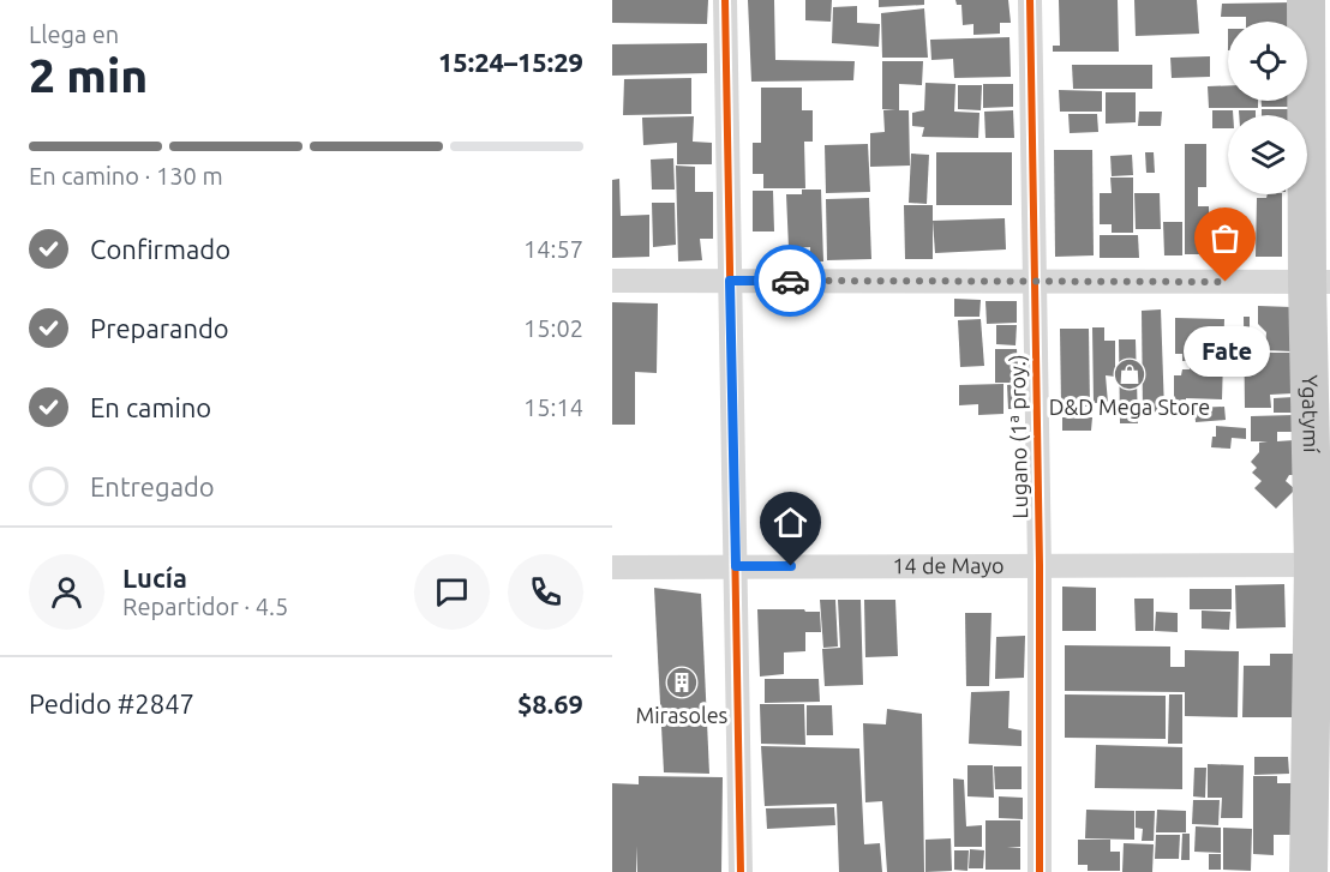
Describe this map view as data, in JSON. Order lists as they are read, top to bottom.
{
  "streets": {
    "main road": ["Ygatymí"],
    "street": ["Lugano (1ª proy.)", "14 de Mayo"]
  },
  "crossings": [
    ["Ygatymí", "14 de Mayo"],
    ["Lugano (1ª proy.)", "14 de Mayo"]
  ],
  "places": {
    "other": ["Fate"],
    "shop": ["D&D Mega Store"],
    "building": ["Mirasoles"]
  },
  "page": {
    "heading": ["2 min", "Llega en", "15:24–15:29"],
    "panel": [
      "Lucía",
      "Repartidor · 4.5",
      "Pedido #2847",
      "$8.69"
    ],
    "bar": "En camino · 130 m",
    "list": [
      ["Confirmado", "14:57"],
      ["Preparando", "15:02"],
      ["En camino", "15:14"],
      "Entregado"
    ],
    "bubble": "Fate"
  }
}
